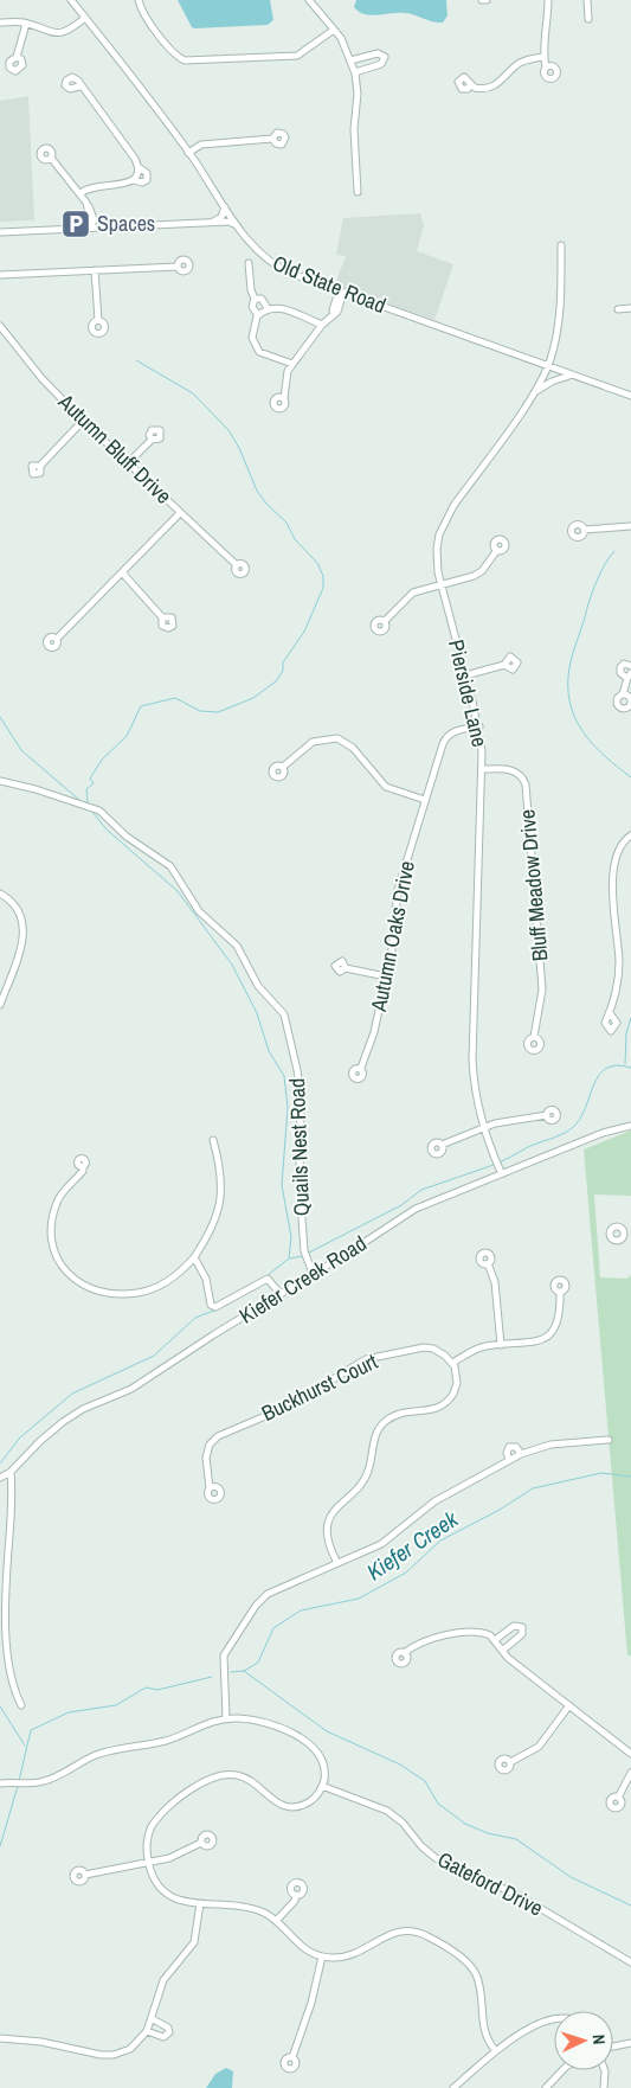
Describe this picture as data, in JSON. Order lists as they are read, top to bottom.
{
  "streets": {
    "street": [
      "Old State Road",
      "Autumn Bluff Drive",
      "Pierside Lane",
      "Bluff Meadow Drive",
      "Autumn Oaks Drive",
      "Quails Nest Road",
      "Kiefer Creek Road",
      "Buckhurst Court",
      "Gateford Drive"
    ]
  },
  "crossings": [
    ["Old State Road", "Pierside Lane"],
    ["Pierside Lane", "Bluff Meadow Drive"],
    ["Pierside Lane", "Autumn Oaks Drive"],
    ["Pierside Lane", "Kiefer Creek Road"],
    ["Quails Nest Road", "Kiefer Creek Road"]
  ],
  "water": ["Kiefer Creek"],
  "places": {
    "parking": ["Spaces"]
  },
  "north": "right"
}
